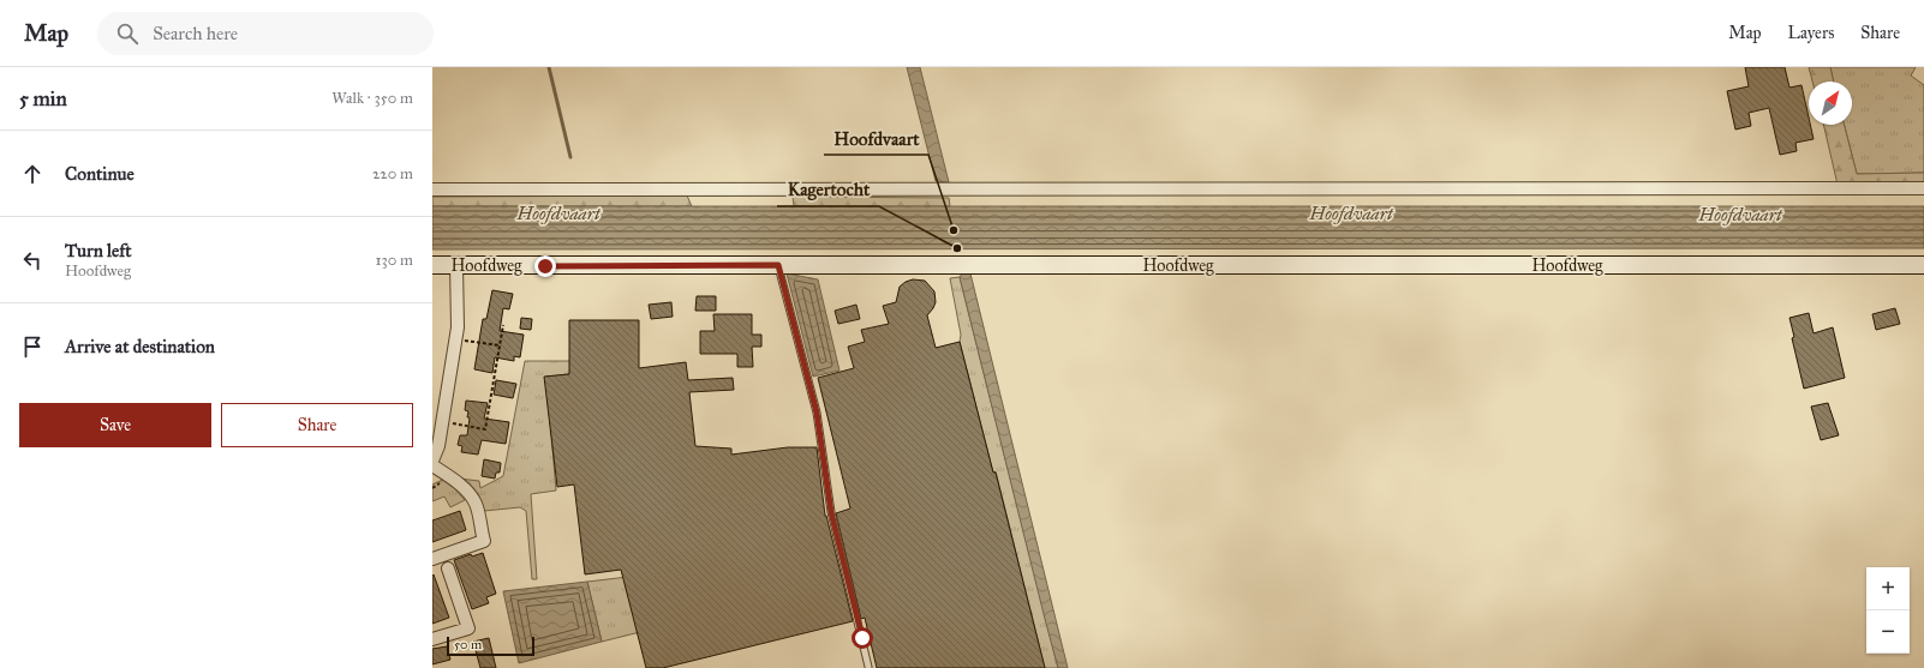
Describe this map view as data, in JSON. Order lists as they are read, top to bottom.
{
  "streets": {
    "street": ["Hoofdweg"]
  },
  "water": ["Hoofdvaart"],
  "places": ["Hoofdvaart", "Kagertocht"],
  "scale_bar": "50 m",
  "north": "top right",
  "page": {
    "header": "Map",
    "search": "Search here",
    "nav": ["Map", "Layers", "Share"],
    "heading": ["5 min", "Walk · 350 m"],
    "list": [
      ["Continue", "220 m"],
      ["Turn left", "Hoofdweg", "130 m"],
      "Arrive at destination"
    ],
    "buttons": ["Save", "Share"],
    "map_buttons": ["+", "−"],
    "scale": "50 m"
  }
}
